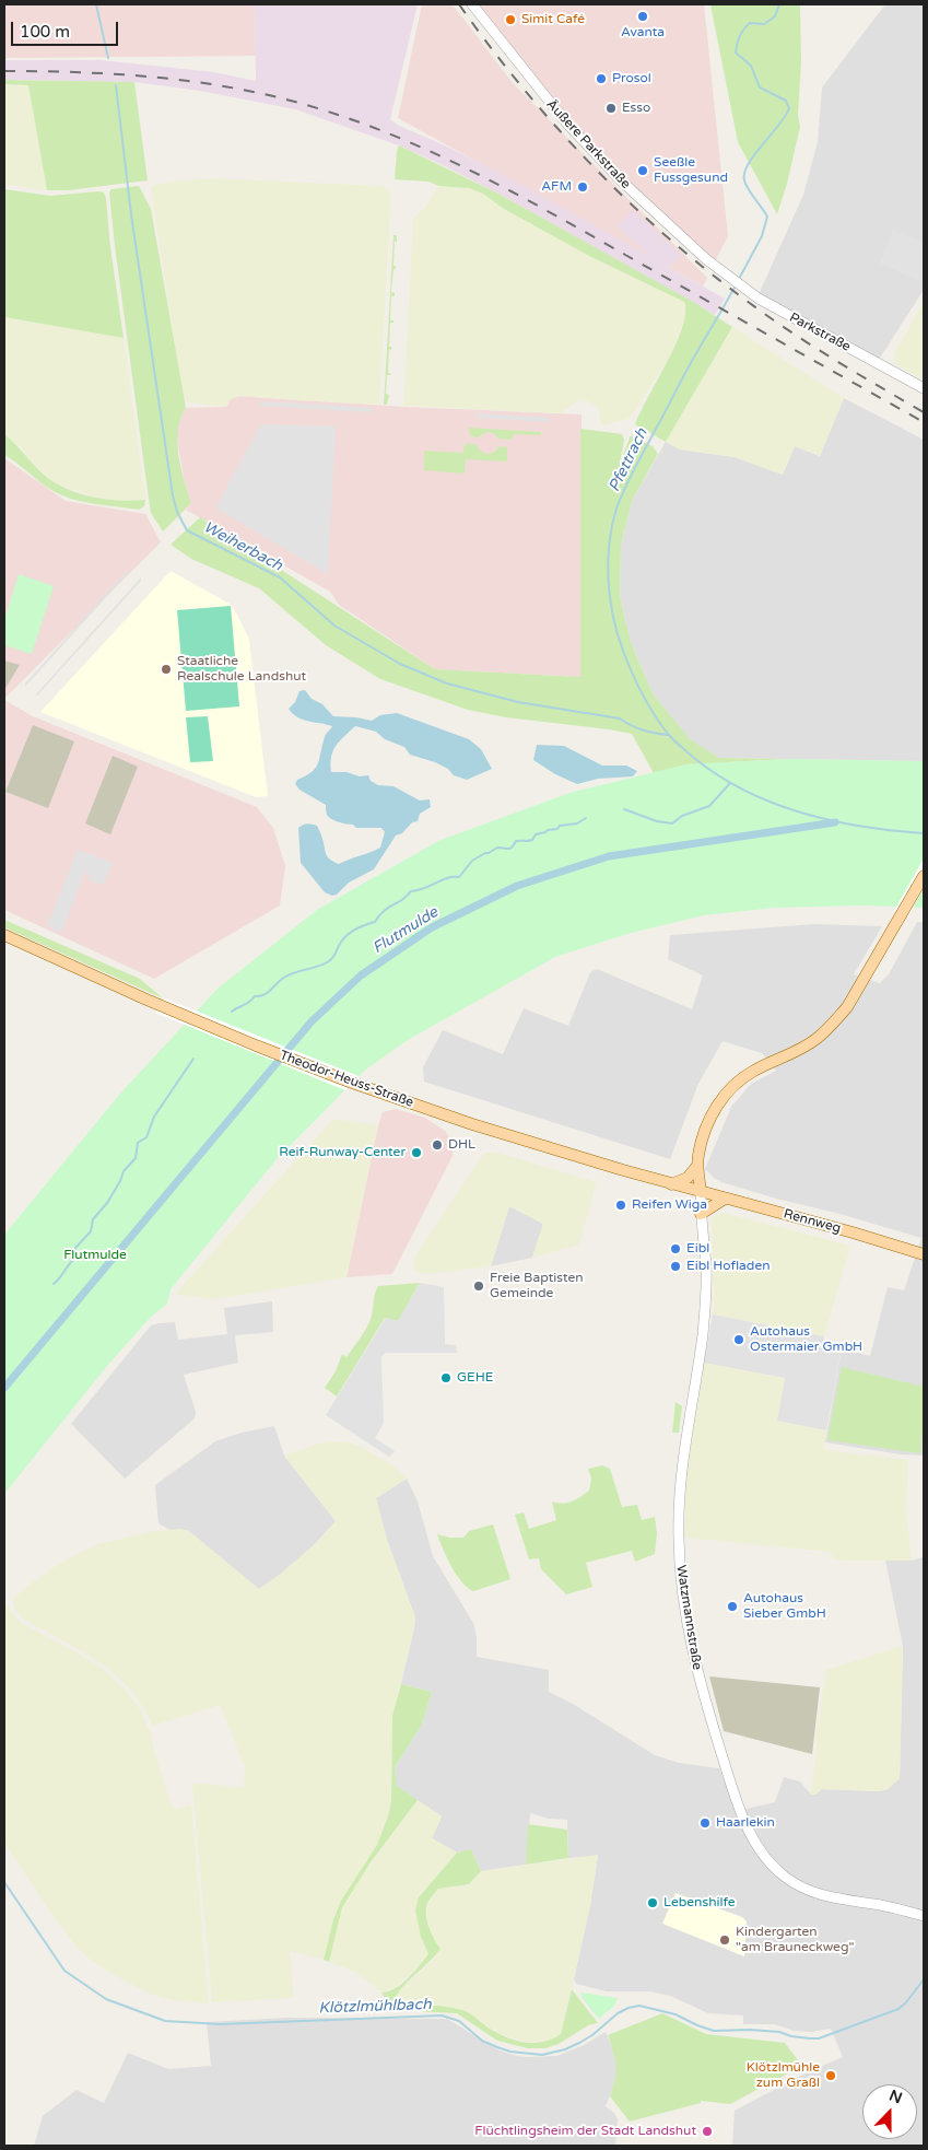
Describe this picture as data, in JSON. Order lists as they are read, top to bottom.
{
  "streets": {
    "main road": ["Theodor-Heuss-Straße", "Rennweg"],
    "street": ["Äußere Parkstraße", "Parkstraße", "Watzmannstraße"]
  },
  "crossings": [
    ["Äußere Parkstraße", "Parkstraße"],
    ["Theodor-Heuss-Straße", "Rennweg"],
    ["Theodor-Heuss-Straße", "Watzmannstraße"],
    ["Rennweg", "Watzmannstraße"]
  ],
  "water": [
    "Pfettrach",
    "Weiherbach",
    "Flutmulde",
    "Klötzlmühlbach"
  ],
  "parks": ["Flutmulde"],
  "places": [
    "Avanta",
    "Simit Café",
    "Prosol",
    "Esso",
    "Seeßle Fussgesund",
    "AFM",
    "Staatliche Realschule Landshut",
    "DHL",
    "Reif-Runway-Center",
    "Reifen Wiga",
    "Eibl",
    "Eibl Hofladen",
    "Freie Baptisten Gemeinde",
    "Autohaus Ostermaier GmbH",
    "GEHE",
    "Autohaus Sieber GmbH",
    "Haarlekin",
    "Lebenshilfe",
    "Kindergarten \"am Brauneckweg\"",
    "Klötzlmühle zum Graßl",
    "Flüchtlingsheim der Stadt Landshut"
  ],
  "scale_bar": "100 m",
  "north": "top"
}
